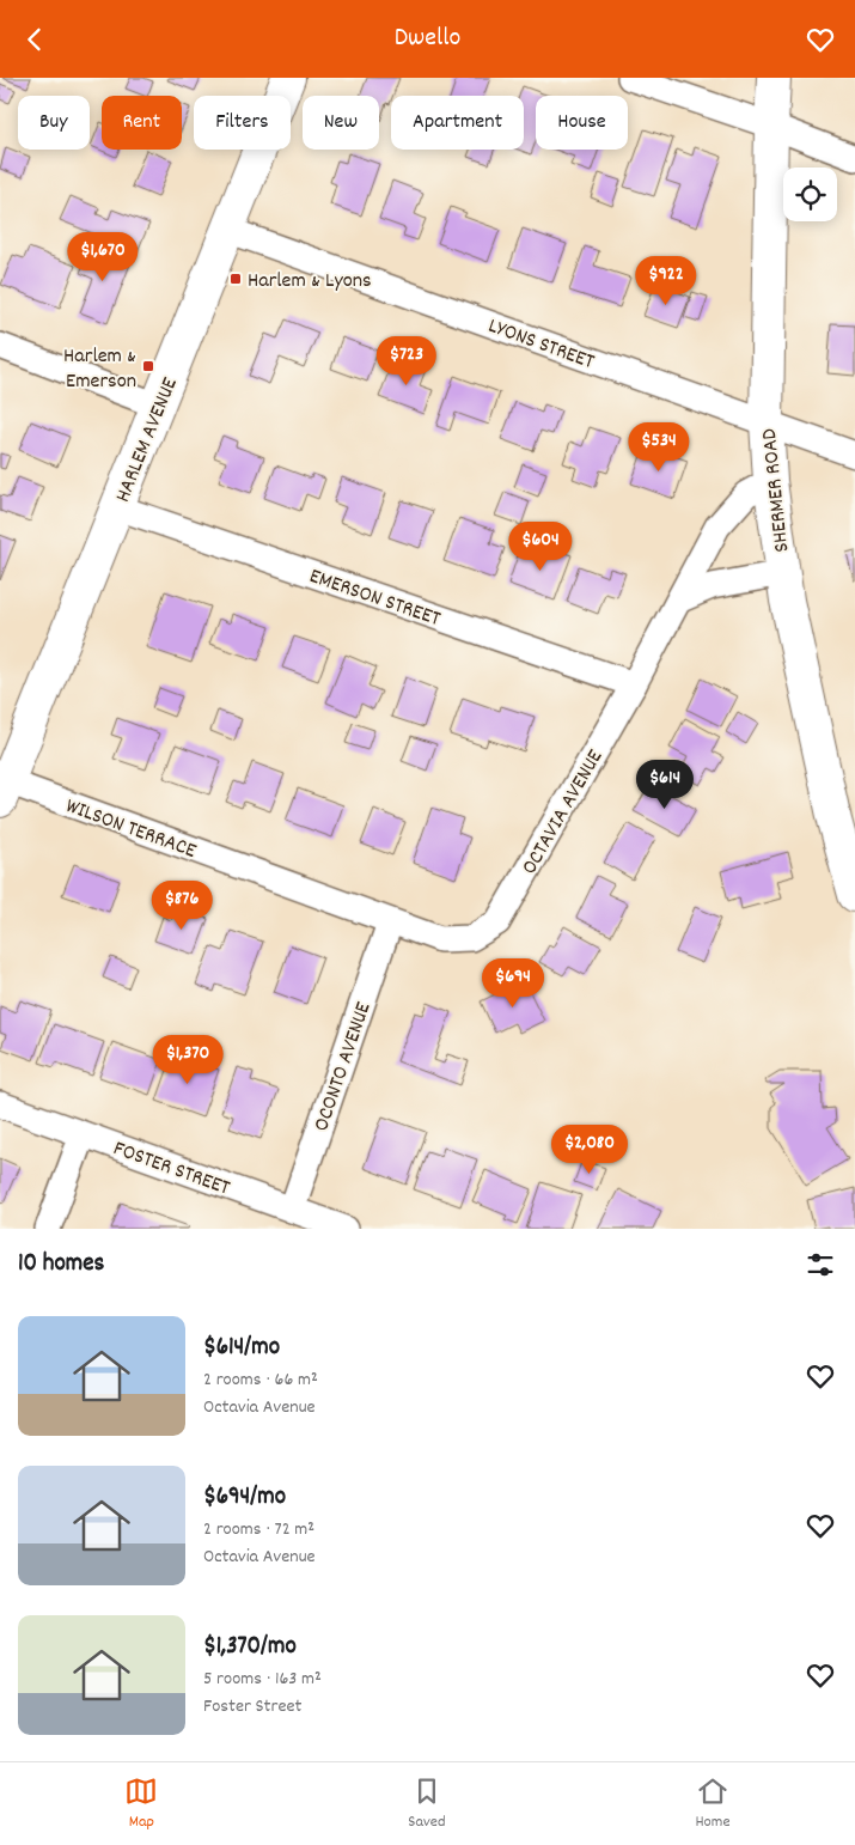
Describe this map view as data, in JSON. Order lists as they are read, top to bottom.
{
  "streets": {
    "main road": ["HARLEM AVENUE", "SHERMER ROAD"],
    "street": [
      "LYONS STREET",
      "EMERSON STREET",
      "OCTAVIA AVENUE",
      "WILSON TERRACE",
      "OCONTO AVENUE",
      "FOSTER STREET"
    ]
  },
  "crossings": [
    ["LYONS STREET", "HARLEM AVENUE"],
    ["LYONS STREET", "SHERMER ROAD"],
    ["HARLEM AVENUE", "EMERSON STREET"],
    ["HARLEM AVENUE", "WILSON TERRACE"],
    ["SHERMER ROAD", "OCTAVIA AVENUE"],
    ["EMERSON STREET", "OCTAVIA AVENUE"],
    ["OCTAVIA AVENUE", "WILSON TERRACE"],
    ["OCTAVIA AVENUE", "OCONTO AVENUE"],
    ["WILSON TERRACE", "OCONTO AVENUE"],
    ["OCONTO AVENUE", "FOSTER STREET"]
  ],
  "places": {
    "transit": ["Harlem & Lyons", "Harlem & Emerson"]
  },
  "page": {
    "header": "Dwello",
    "chip": [
      "Buy",
      "Rent",
      "Filters",
      "New",
      "Apartment",
      "House"
    ],
    "price": [
      "$1,670",
      "$922",
      "$723",
      "$534",
      "$604",
      "$614",
      "$876",
      "$694",
      "$1,370",
      "$2,080"
    ],
    "heading": "10 homes",
    "list": [
      {
        "name": "$614/mo",
        "note": "2 rooms · 66 m² · Octavia Avenue"
      },
      {
        "name": "$694/mo",
        "note": "2 rooms · 72 m² · Octavia Avenue"
      },
      {
        "name": "$1,370/mo",
        "note": "5 rooms · 163 m² · Foster Street"
      }
    ],
    "tabs": ["Map", "Saved", "Home"]
  }
}
